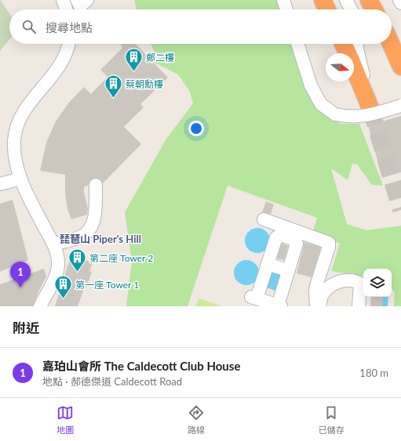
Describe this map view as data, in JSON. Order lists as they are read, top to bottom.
{
  "districts": ["琵琶山 Piper's Hill"],
  "places": {
    "building": [
      "鄭二樓",
      "蔡朝勳樓",
      "第二座 Tower 2",
      "第一座 Tower 1"
    ]
  },
  "north": "right",
  "page": {
    "search": "搜尋地點",
    "pins": "1",
    "heading": "附近",
    "list": [
      {
        "mark": "1",
        "name": "嘉珀山會所 The Caldecott Club House",
        "note": "地點 · 郝德傑道 Caldecott Road",
        "value": "180 m"
      }
    ],
    "nav": ["地圖", "路線", "已儲存"]
  }
}
